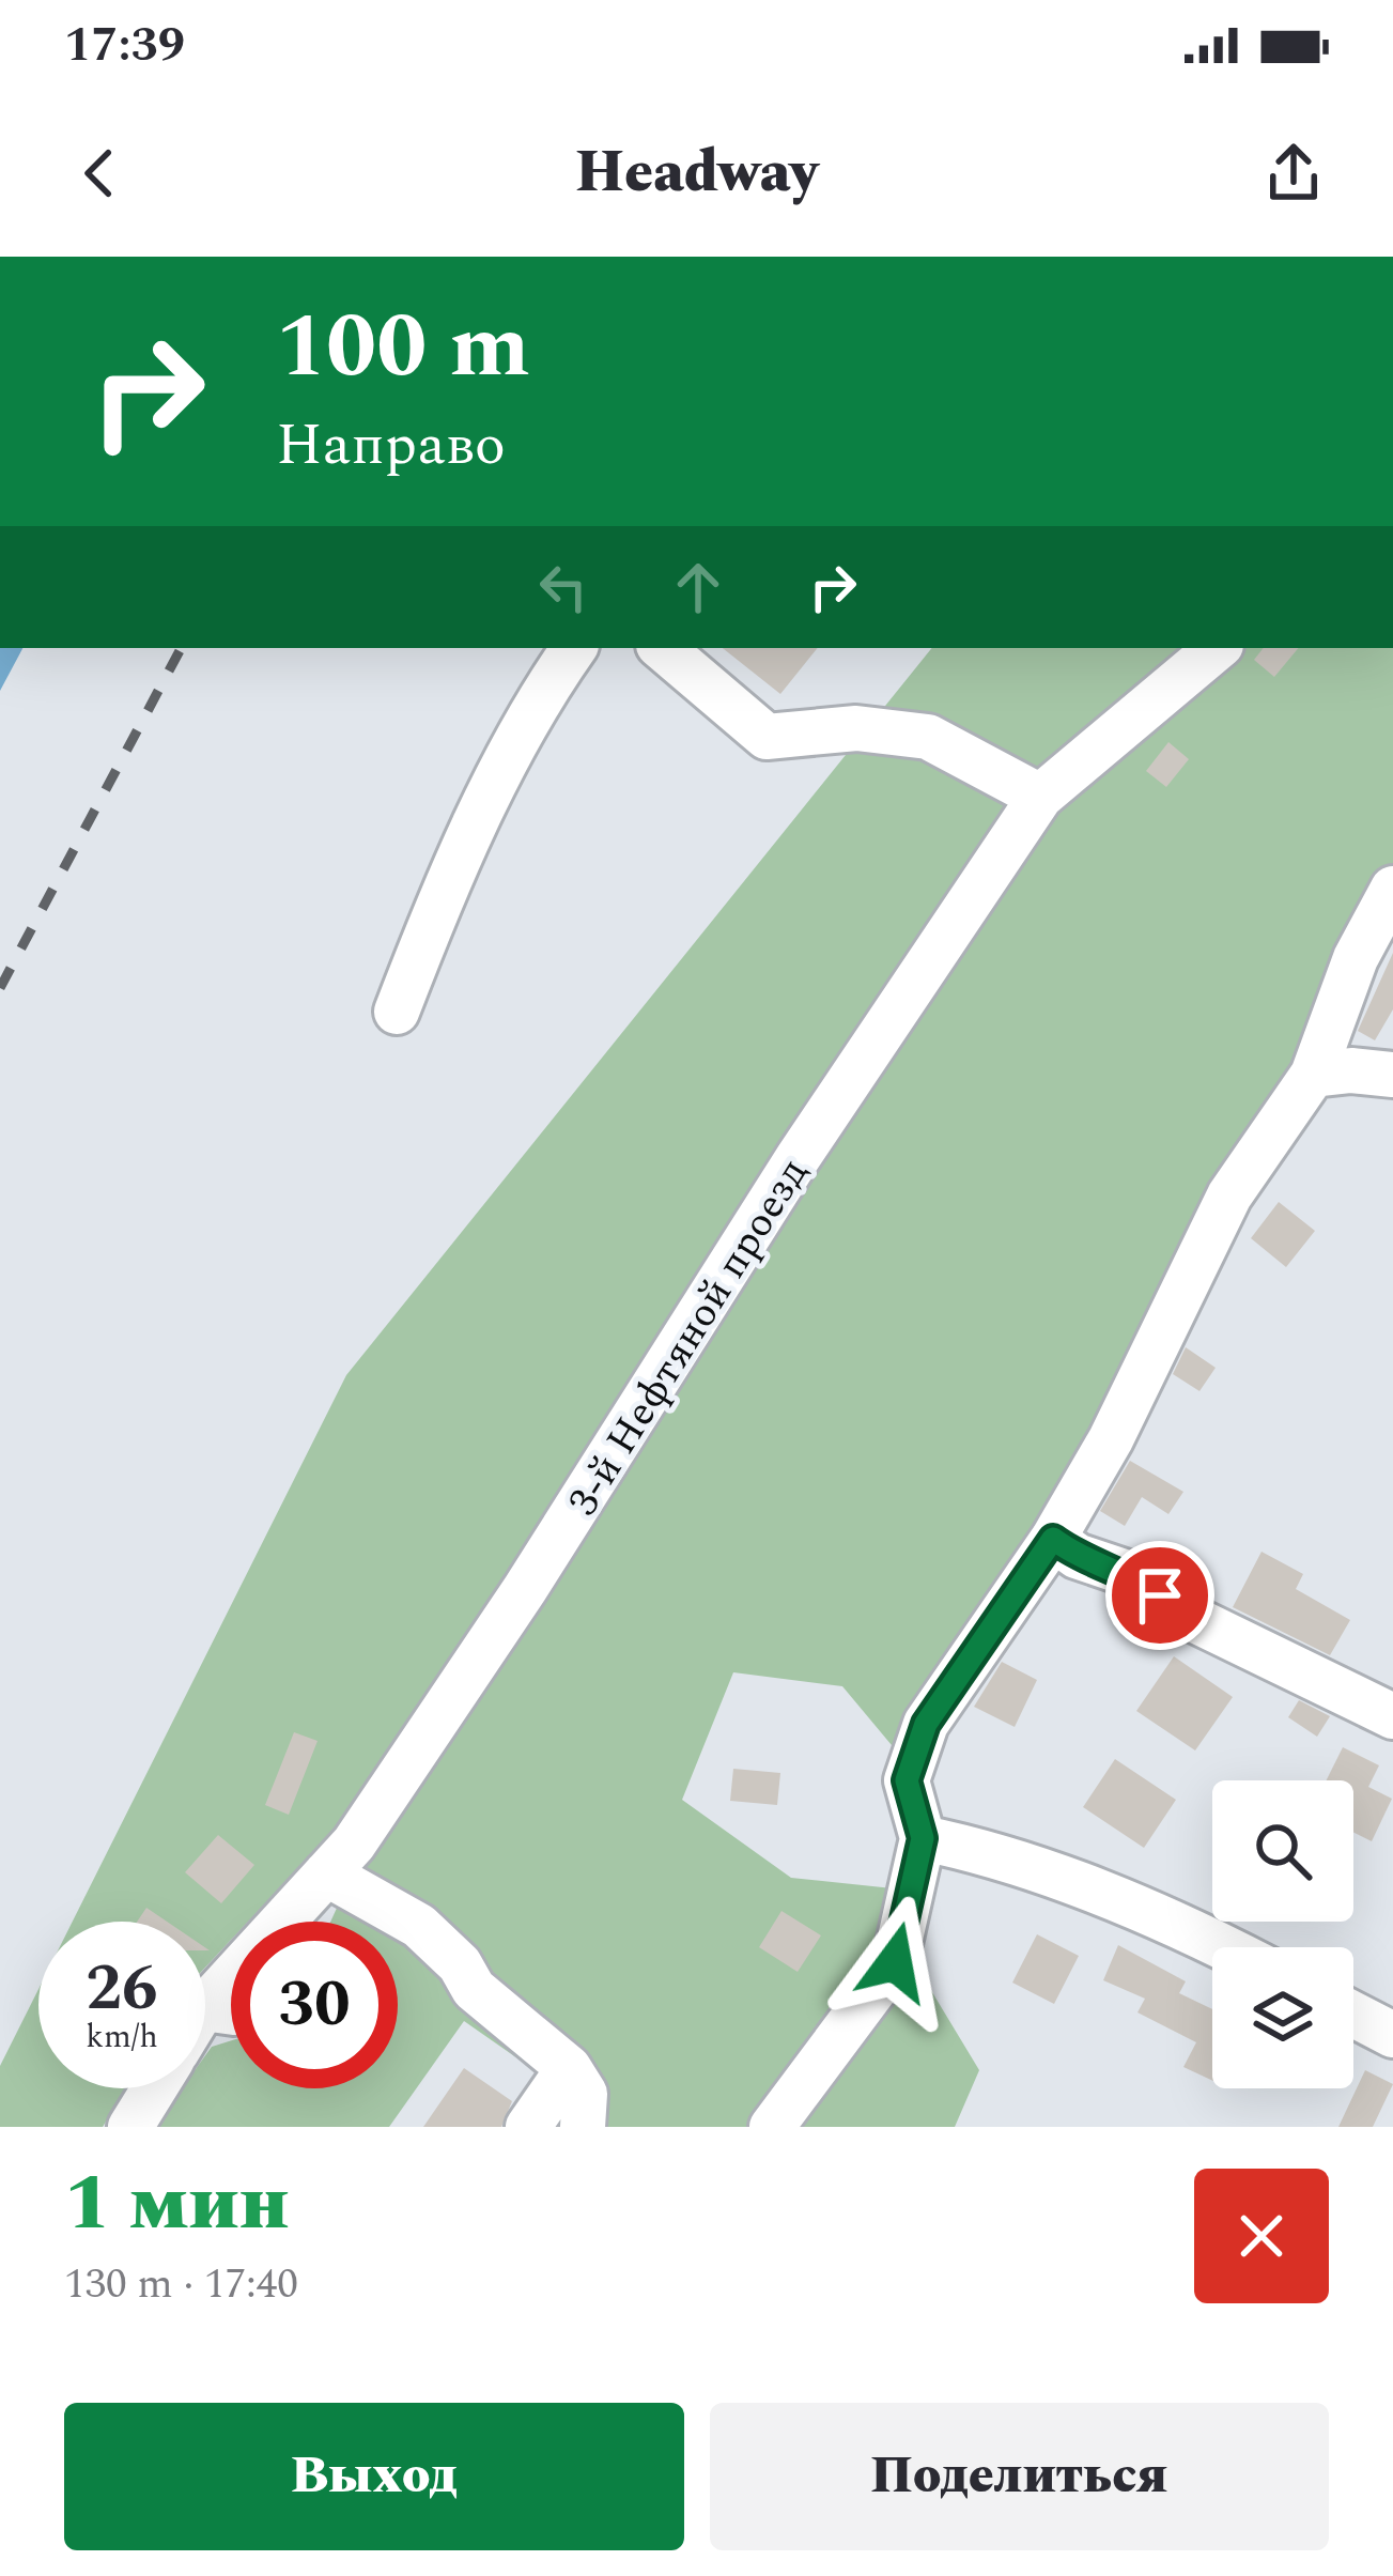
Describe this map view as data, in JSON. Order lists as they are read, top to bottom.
{
  "streets": {
    "street": ["3-й Нефтяной проезд"]
  },
  "page": {
    "status": "17:39",
    "header": "Headway",
    "turn": ["100 m", "Направо"],
    "speed": "26 km/h",
    "limit": "30",
    "heading": ["1 мин", "130 m · 17:40"],
    "buttons": ["Выход", "Поделиться"]
  }
}
